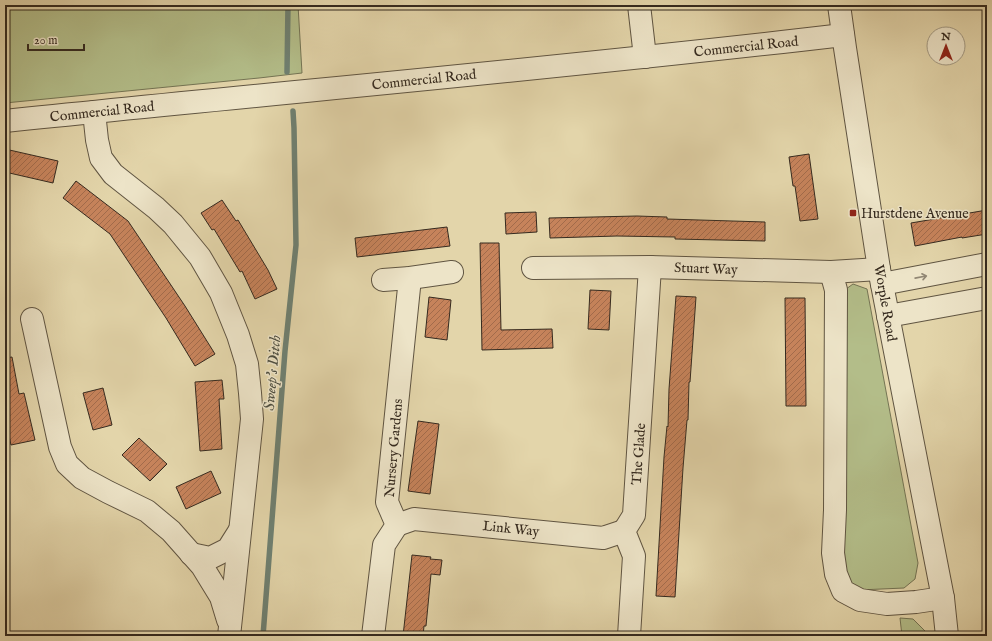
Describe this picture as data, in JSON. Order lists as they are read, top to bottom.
{
  "streets": {
    "street": [
      "Commercial Road",
      "Stuart Way",
      "Worple Road",
      "Nursery Gardens",
      "The Glade",
      "Link Way"
    ]
  },
  "crossings": [
    ["Commercial Road", "Worple Road"],
    ["Stuart Way", "Worple Road"],
    ["Stuart Way", "The Glade"],
    ["Nursery Gardens", "Link Way"],
    ["The Glade", "Link Way"]
  ],
  "water": ["Sweep's Ditch"],
  "places": {
    "transit": ["Hurstdene Avenue"]
  },
  "scale_bar": "20 m",
  "north": "top"
}
